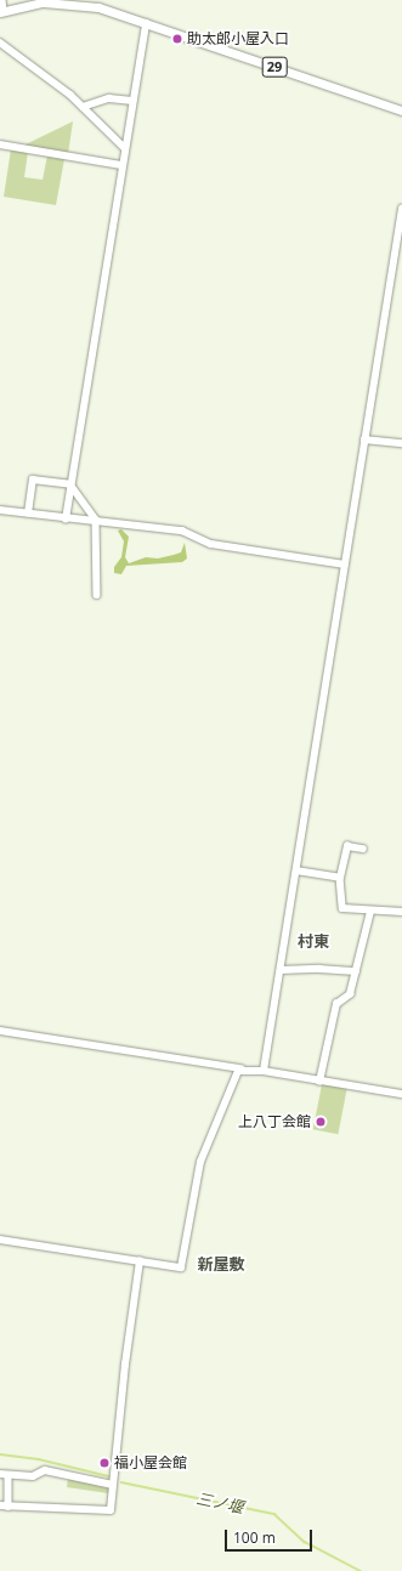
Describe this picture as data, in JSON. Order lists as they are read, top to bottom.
{
  "streets": {
    "main road": ["29"]
  },
  "districts": ["村東", "新屋敷"],
  "water": ["三ノ堰"],
  "places": ["助太郎小屋入口", "上八丁会館", "福小屋会館"],
  "scale_bar": "100 m"
}
